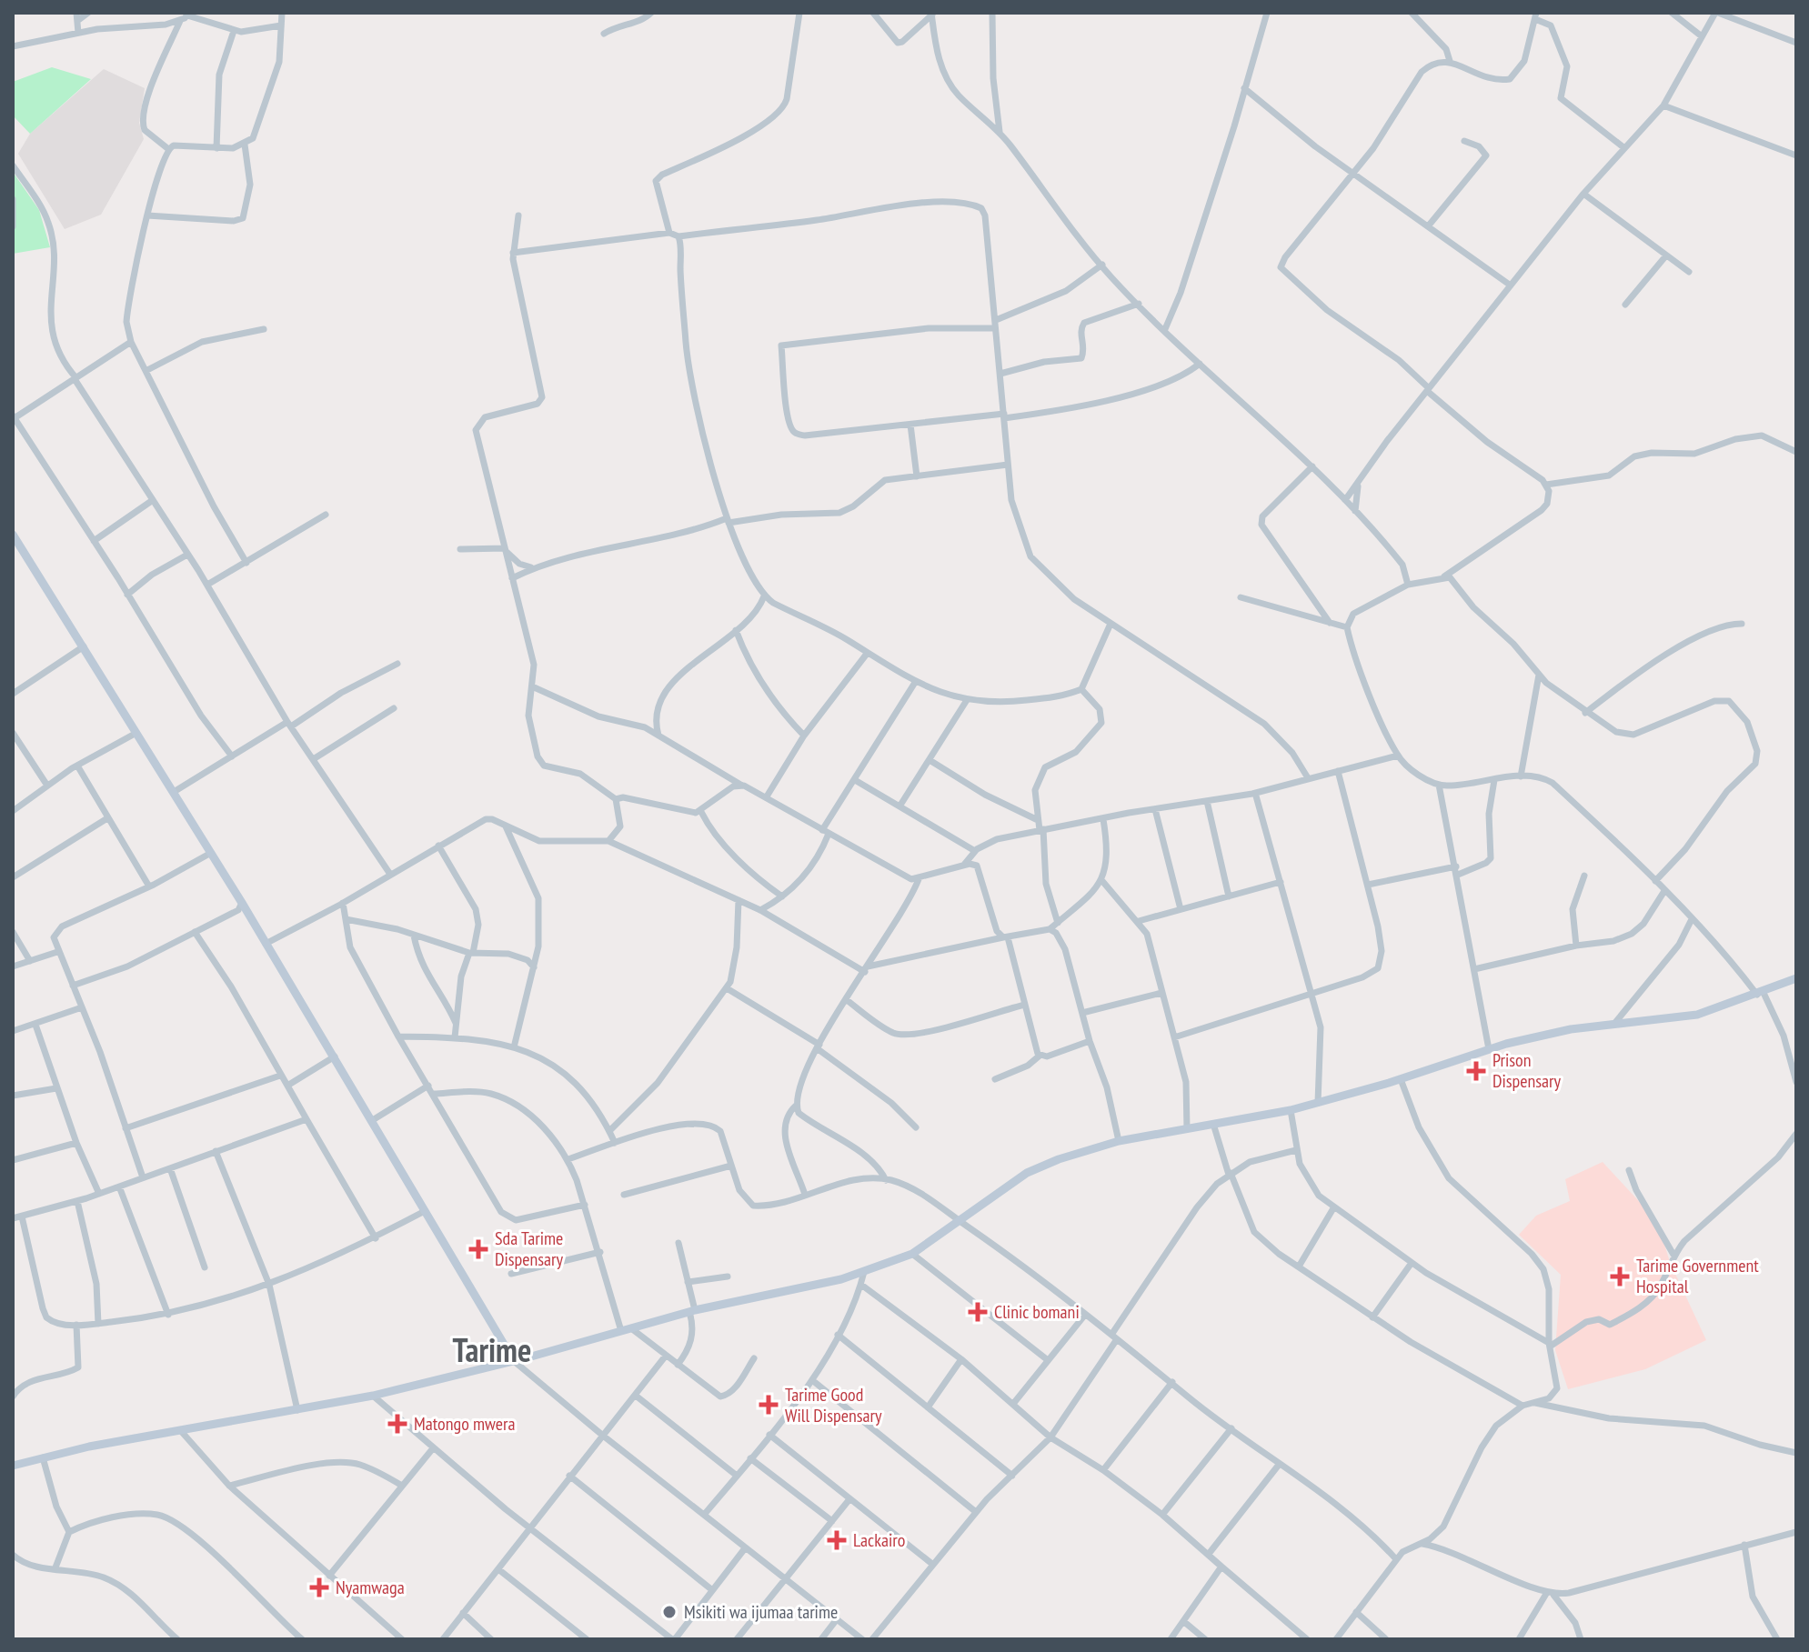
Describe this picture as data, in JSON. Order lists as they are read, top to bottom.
{
  "districts": ["Tarime"],
  "places": {
    "health": [
      "Prison Dispensary",
      "Sda Tarime Dispensary",
      "Tarime Government Hospital",
      "Clinic bomani",
      "Tarime Good Will Dispensary",
      "Matongo mwera",
      "Lackairo",
      "Nyamwaga"
    ],
    "other": ["Msikiti wa ijumaa tarime"]
  }
}
